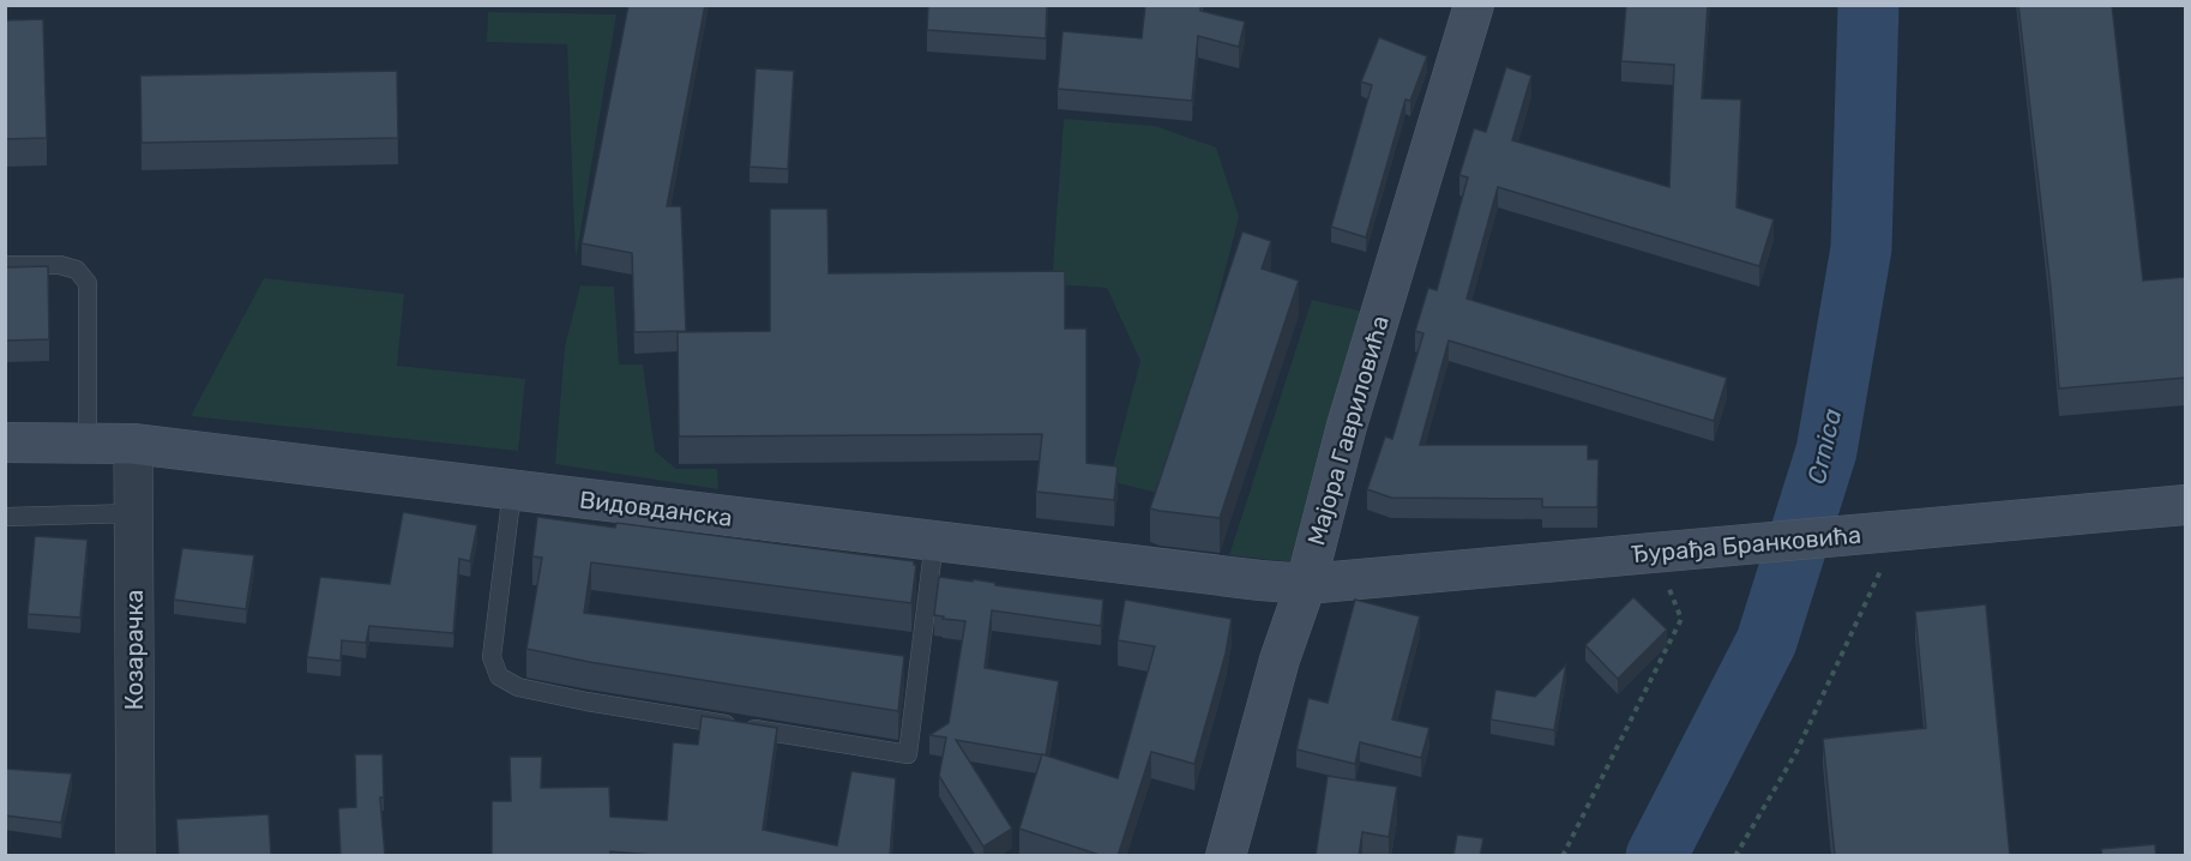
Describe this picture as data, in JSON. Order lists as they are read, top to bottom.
{
  "streets": {
    "main road": ["Мајора Гавриловића", "Видовданска", "Ђурађа Бранковића"],
    "street": ["Козарачка"]
  },
  "crossings": [
    ["Мајора Гавриловића", "Видовданска"],
    ["Мајора Гавриловића", "Ђурађа Бранковића"],
    ["Видовданска", "Ђурађа Бранковића"],
    ["Видовданска", "Козарачка"]
  ],
  "water": ["Crnica"]
}
